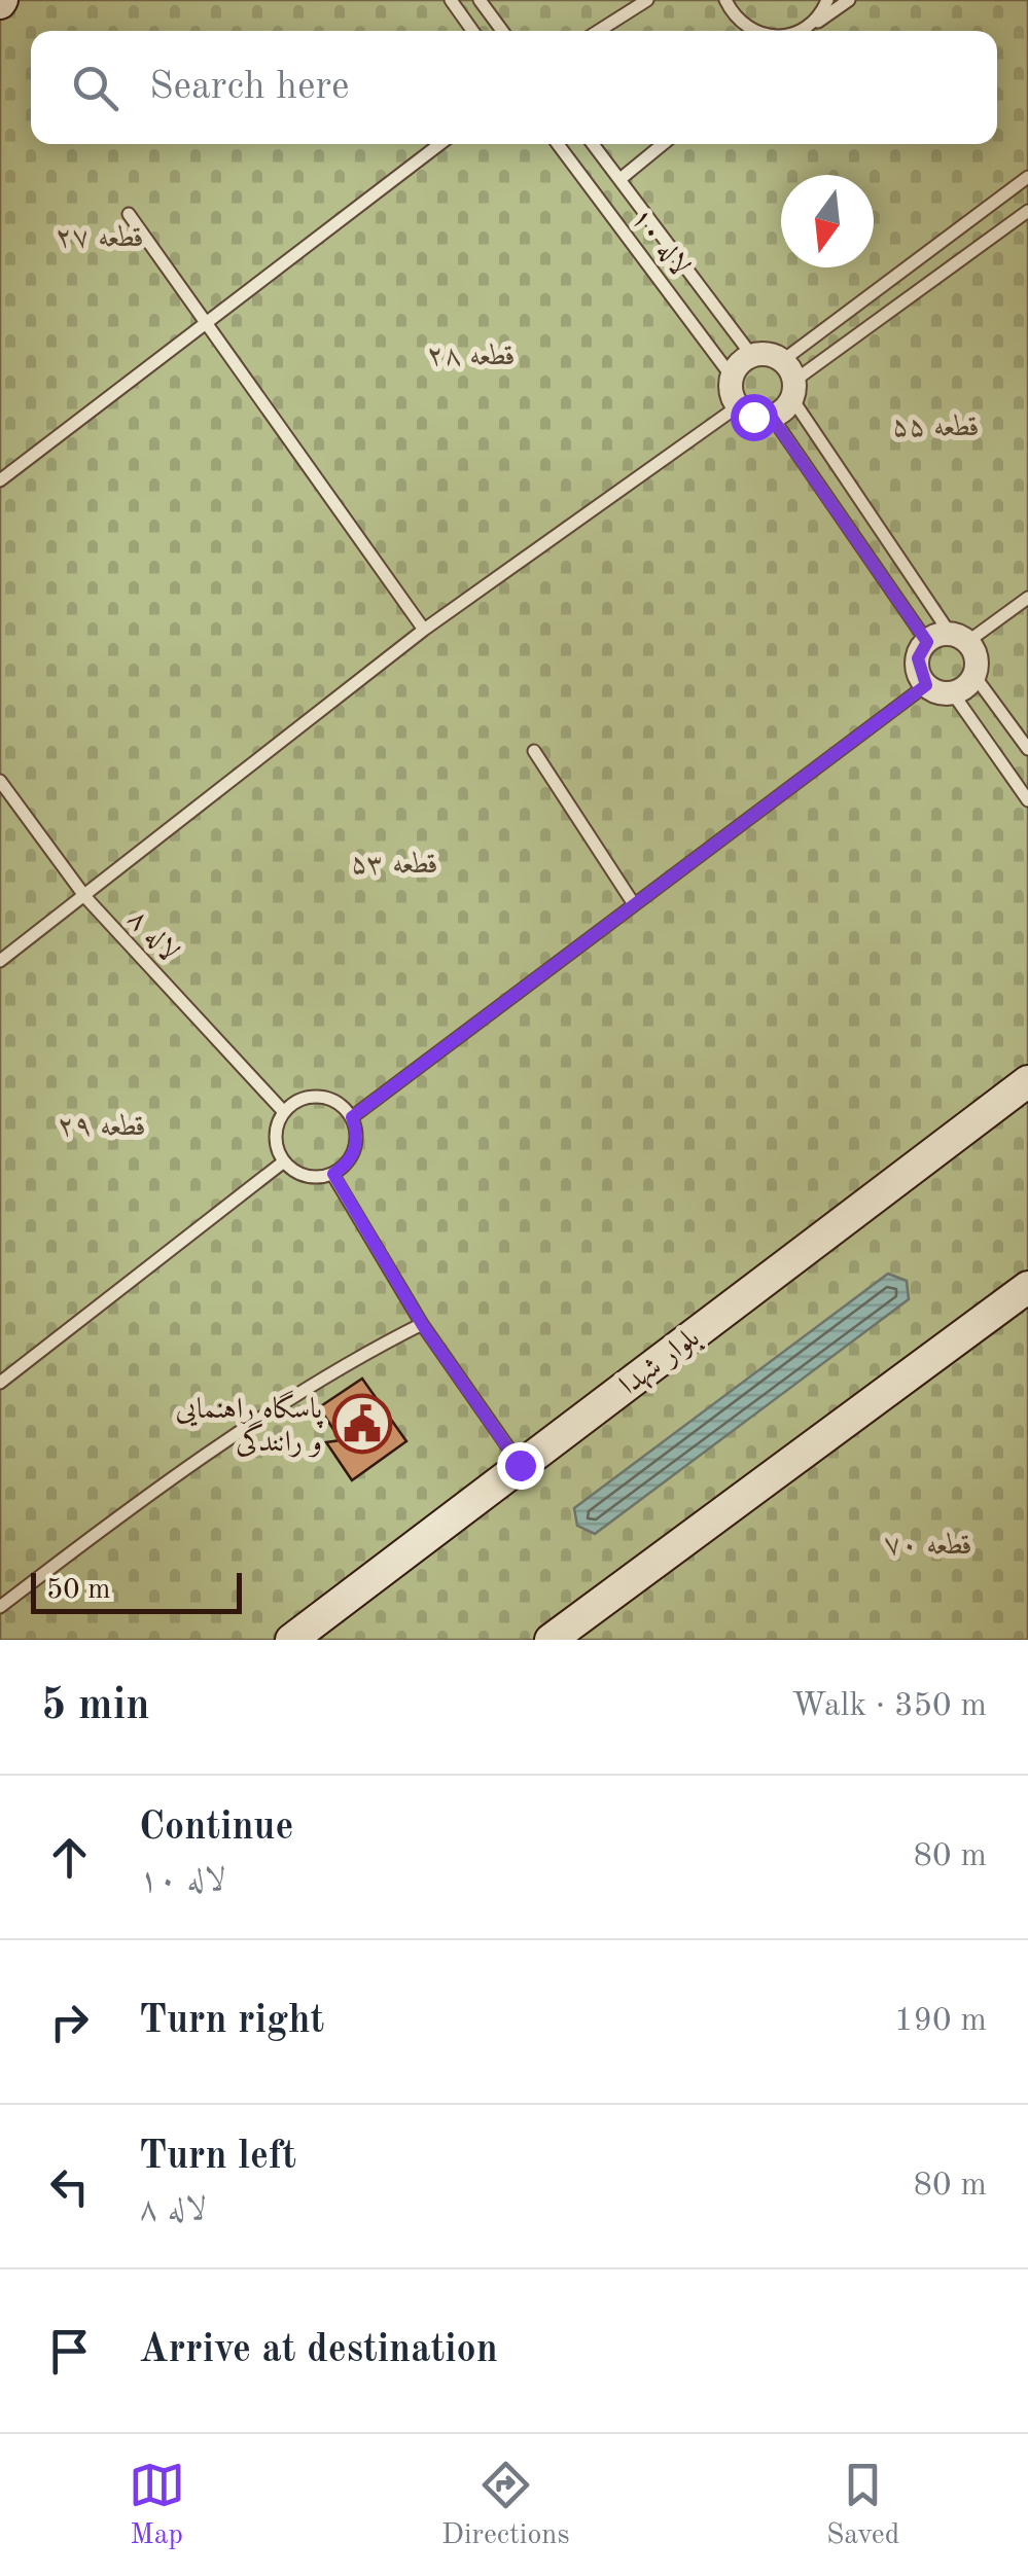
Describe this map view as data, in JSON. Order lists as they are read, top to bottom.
{
  "streets": {
    "street": ["بلوار شهدا"],
    "lane": ["لاله ۱۰", "لاله ۸"]
  },
  "parks": [
    "قطعه ۲۷",
    "قطعه ۲۸",
    "قطعه ۵۵",
    "قطعه ۵۳",
    "قطعه ۲۹",
    "قطعه ۷۰"
  ],
  "places": {
    "public building": ["پاسگاه راهنمایی و رانندگی"]
  },
  "scale_bar": "50 m",
  "north": "bottom",
  "page": {
    "search": "Search here",
    "scale": "50 m",
    "heading": ["5 min", "Walk · 350 m"],
    "list": [
      ["Continue", "لاله ۱۰", "80 m"],
      ["Turn right", "190 m"],
      ["Turn left", "لاله ۸", "80 m"],
      "Arrive at destination"
    ],
    "nav": ["Map", "Directions", "Saved"]
  }
}
